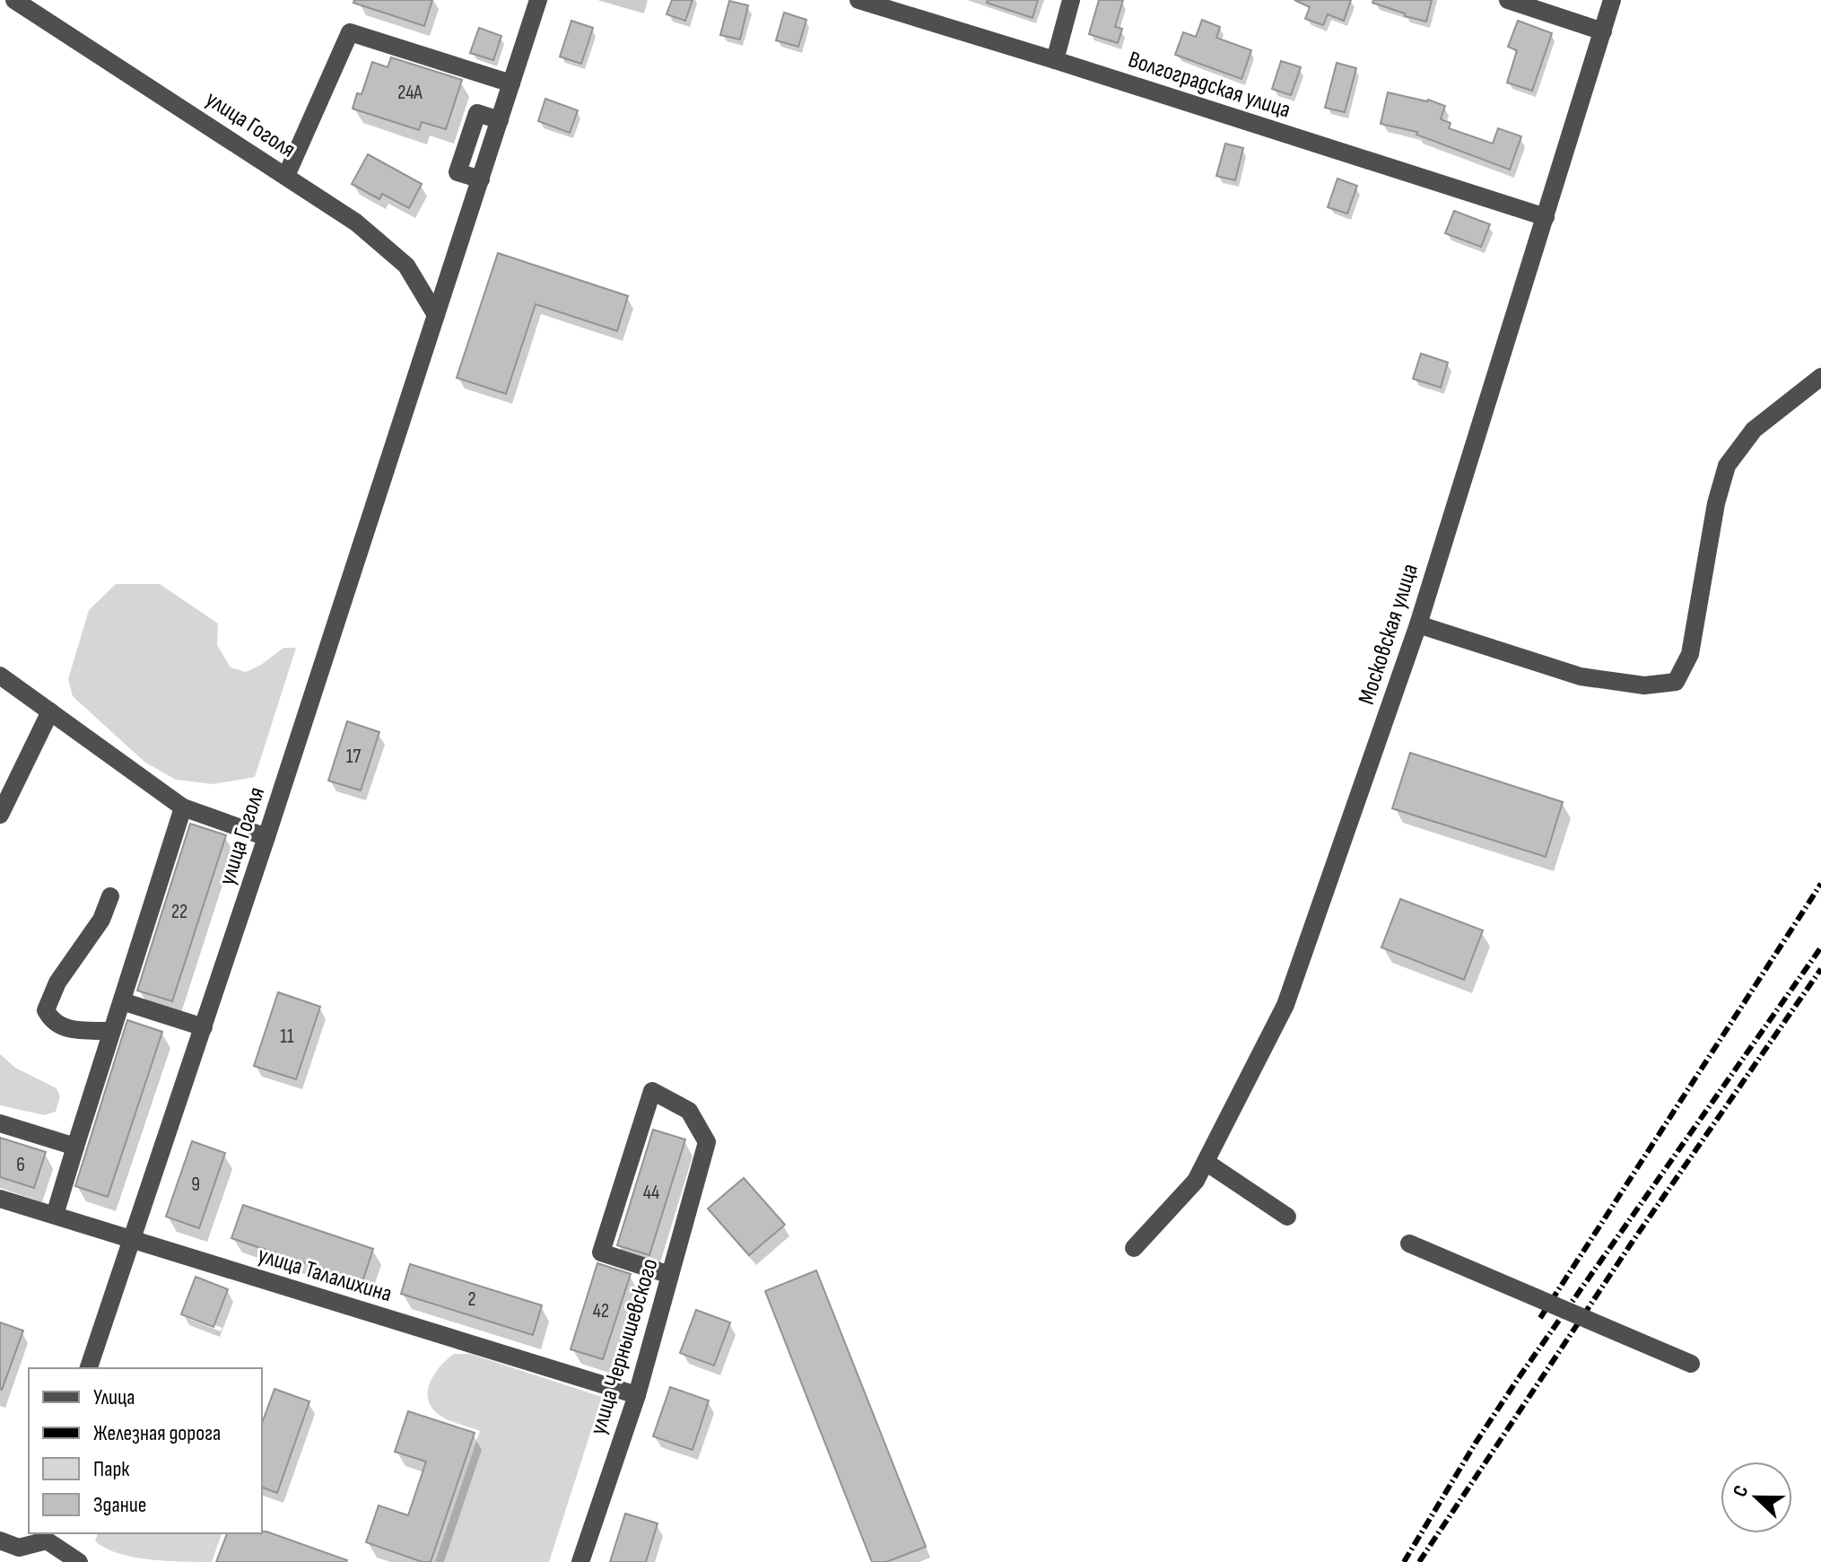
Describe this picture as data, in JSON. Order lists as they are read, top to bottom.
{
  "streets": {
    "street": [
      "Волгоградская улица",
      "улица Гоголя",
      "Московская улица",
      "улица Талалихина",
      "улица Чернышевского"
    ]
  },
  "crossings": [
    ["Волгоградская улица", "Московская улица"],
    ["улица Гоголя", "улица Талалихина"],
    ["улица Талалихина", "улица Чернышевского"]
  ],
  "house_numbers": [
    "24А",
    "17",
    "22",
    "11",
    "6",
    "9",
    "44",
    "2",
    "42"
  ],
  "legend": [
    "Улица",
    "Железная дорога",
    "Парк",
    "Здание"
  ],
  "north": "left"
}
